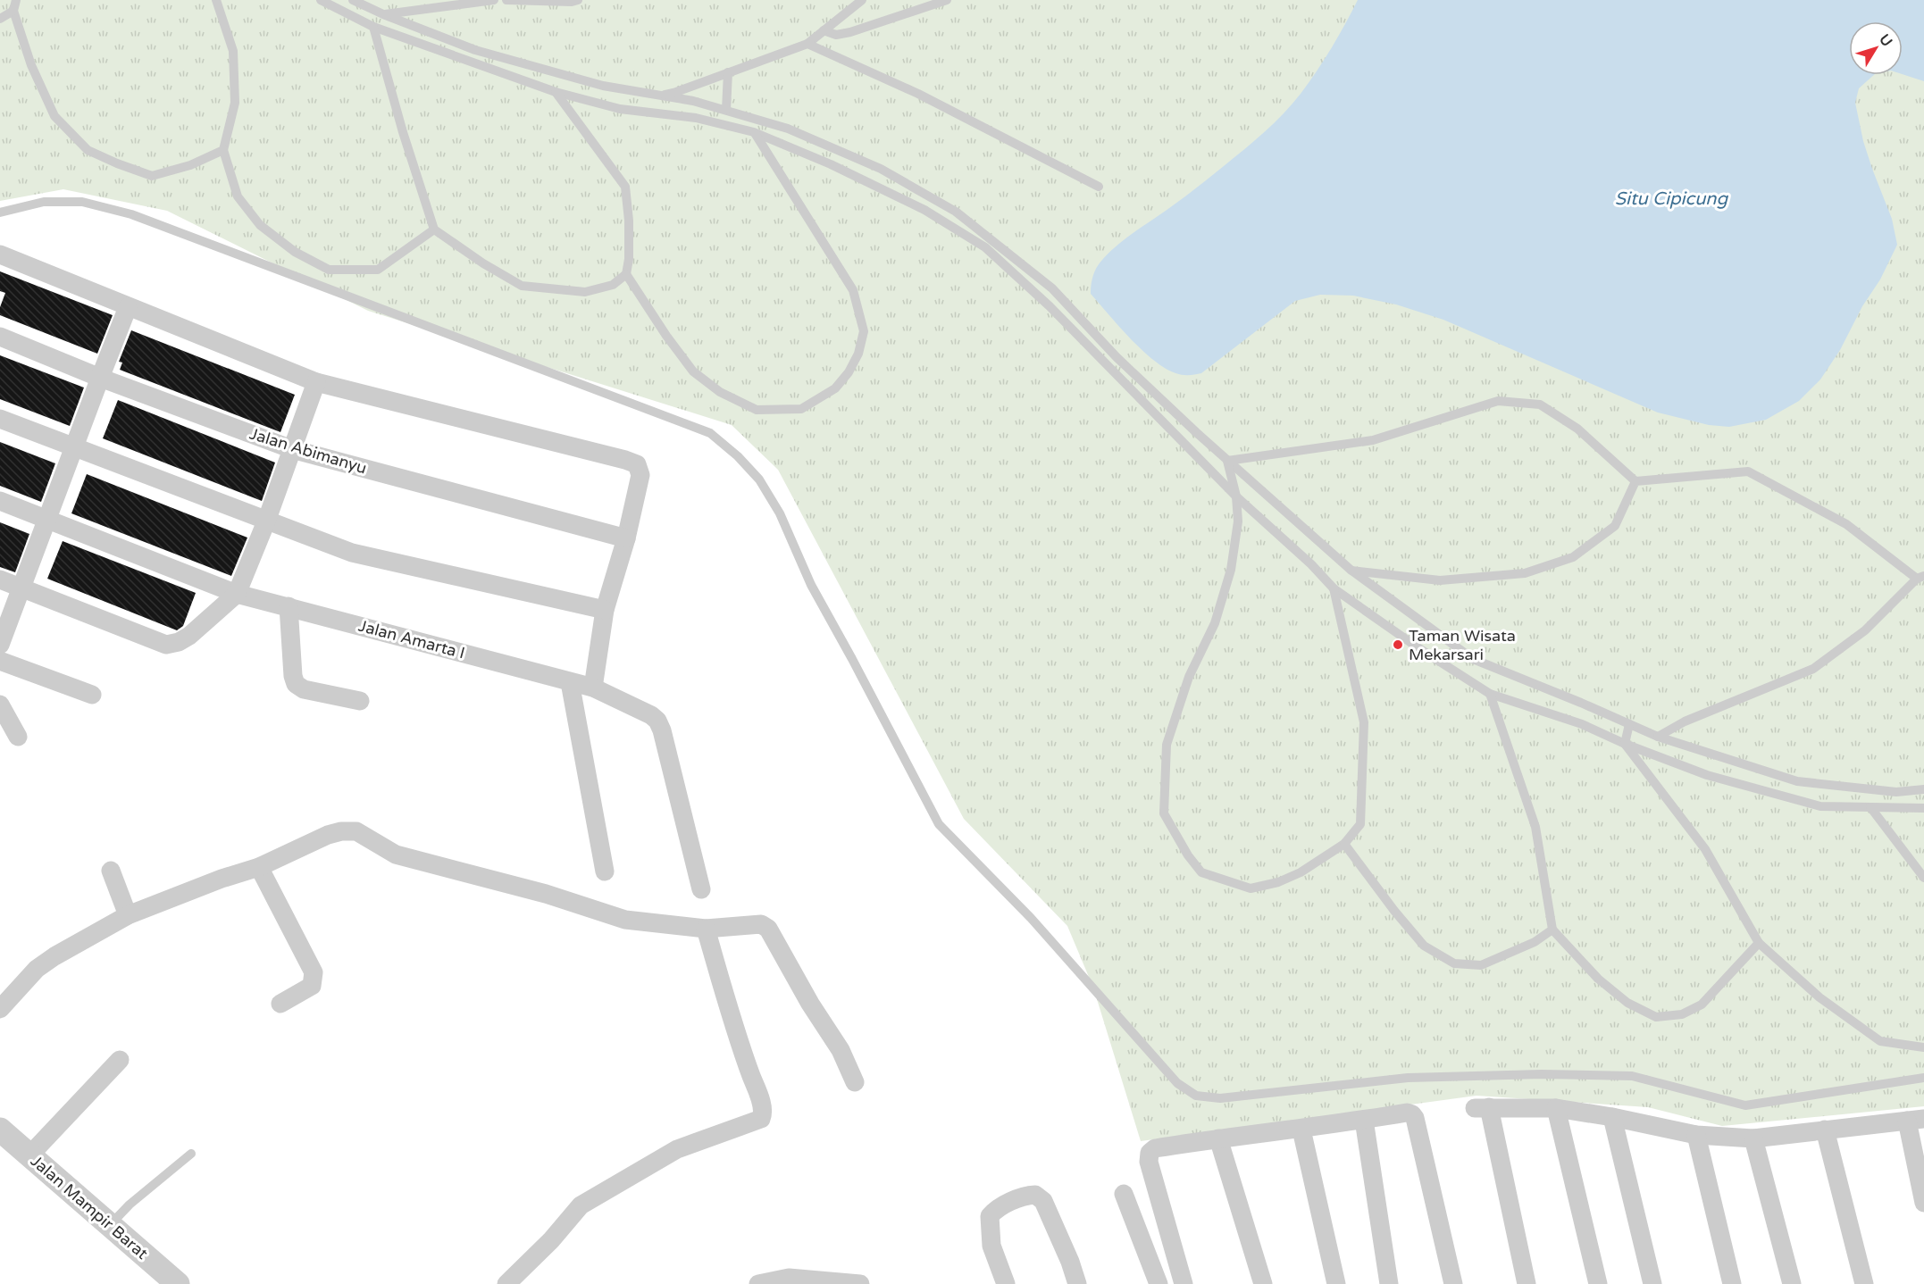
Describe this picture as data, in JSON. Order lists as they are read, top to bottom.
{
  "streets": {
    "street": ["Jalan Abimanyu", "Jalan Amarta I", "Jalan Mampir Barat"]
  },
  "water": ["Situ Cipicung"],
  "places": ["Taman Wisata Mekarsari"],
  "north": "top right"
}
